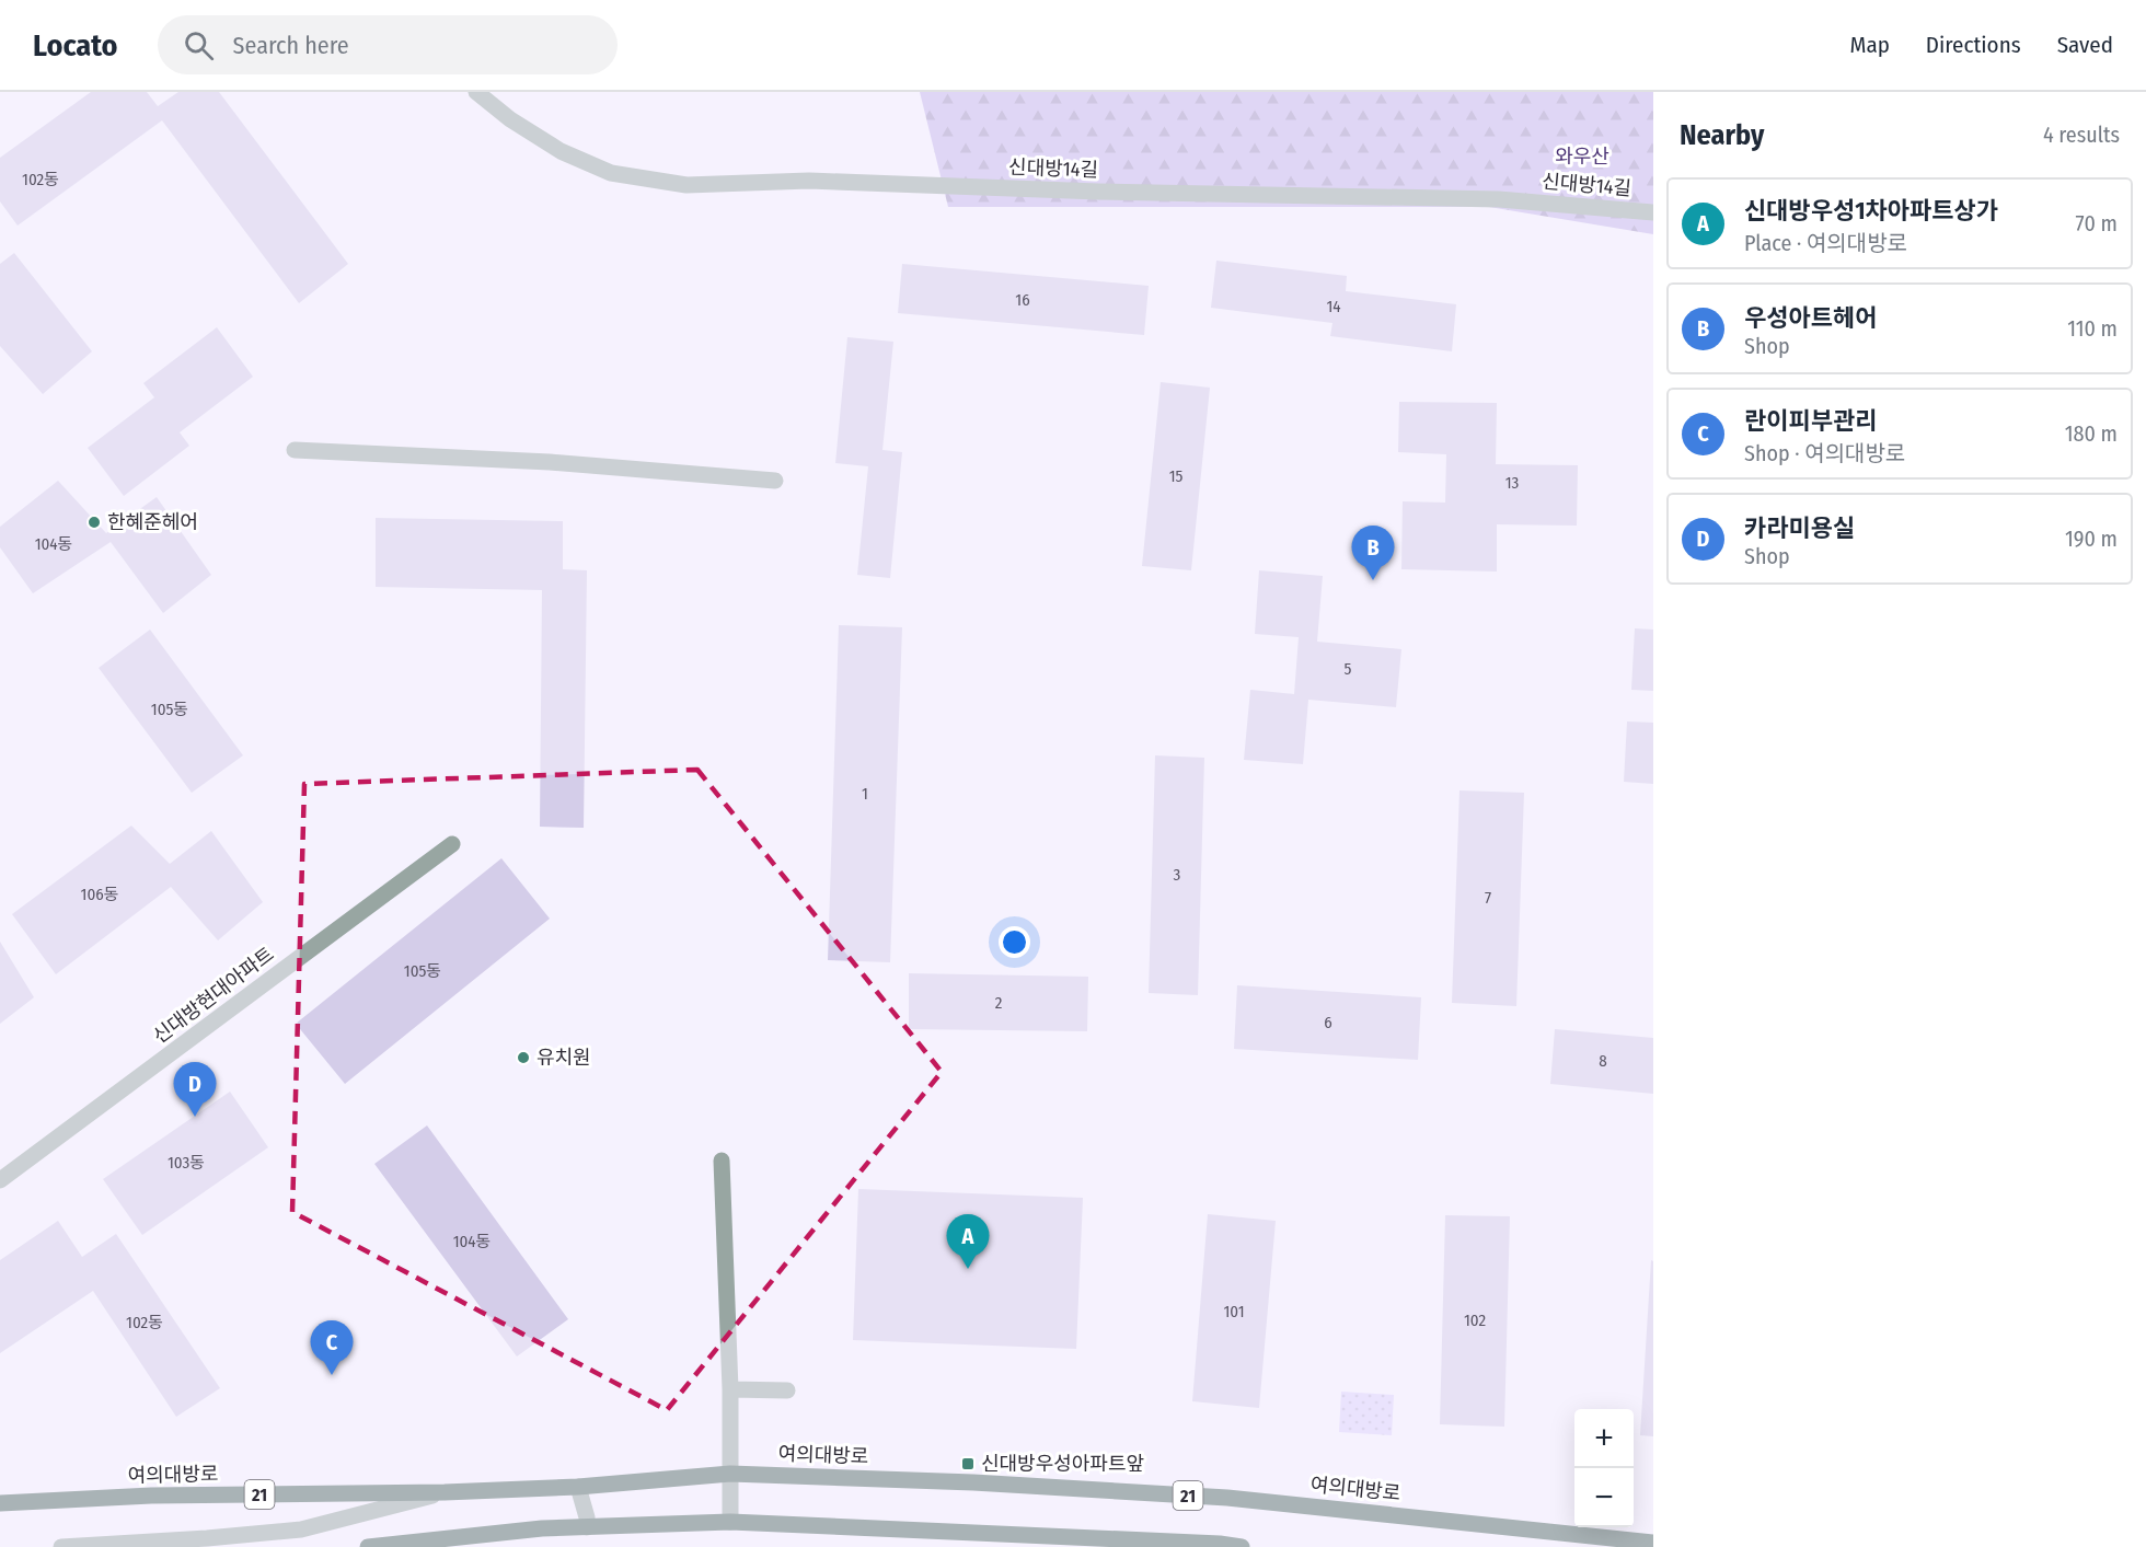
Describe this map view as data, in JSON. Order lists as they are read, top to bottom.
{
  "streets": {
    "main road": ["여의대방로", "21"],
    "street": ["신대방14길", "신대방현대아파트"]
  },
  "parks": ["와우산"],
  "places": {
    "other": ["한혜준헤어", "유치원"],
    "transit": ["신대방우성아파트앞"]
  },
  "house_numbers": [
    "102동",
    "16",
    "14",
    "15",
    "13",
    "104동",
    "5",
    "105동",
    "1",
    "3",
    "106동",
    "7",
    "105동",
    "2",
    "6",
    "8",
    "103동",
    "104동",
    "101",
    "102",
    "102동"
  ],
  "page": {
    "header": "Locato",
    "search": "Search here",
    "nav": ["Map", "Directions", "Saved"],
    "heading": ["Nearby", "4 results"],
    "list": [
      {
        "mark": "A",
        "name": "신대방우성1차아파트상가",
        "note": "Place · 여의대방로",
        "value": "70 m"
      },
      {
        "mark": "B",
        "name": "우성아트헤어",
        "note": "Shop",
        "value": "110 m"
      },
      {
        "mark": "C",
        "name": "란이피부관리",
        "note": "Shop · 여의대방로",
        "value": "180 m"
      },
      {
        "mark": "D",
        "name": "카라미용실",
        "note": "Shop",
        "value": "190 m"
      }
    ],
    "pins": [
      "B",
      "D",
      "A",
      "C"
    ],
    "map_buttons": ["+", "−"]
  }
}
